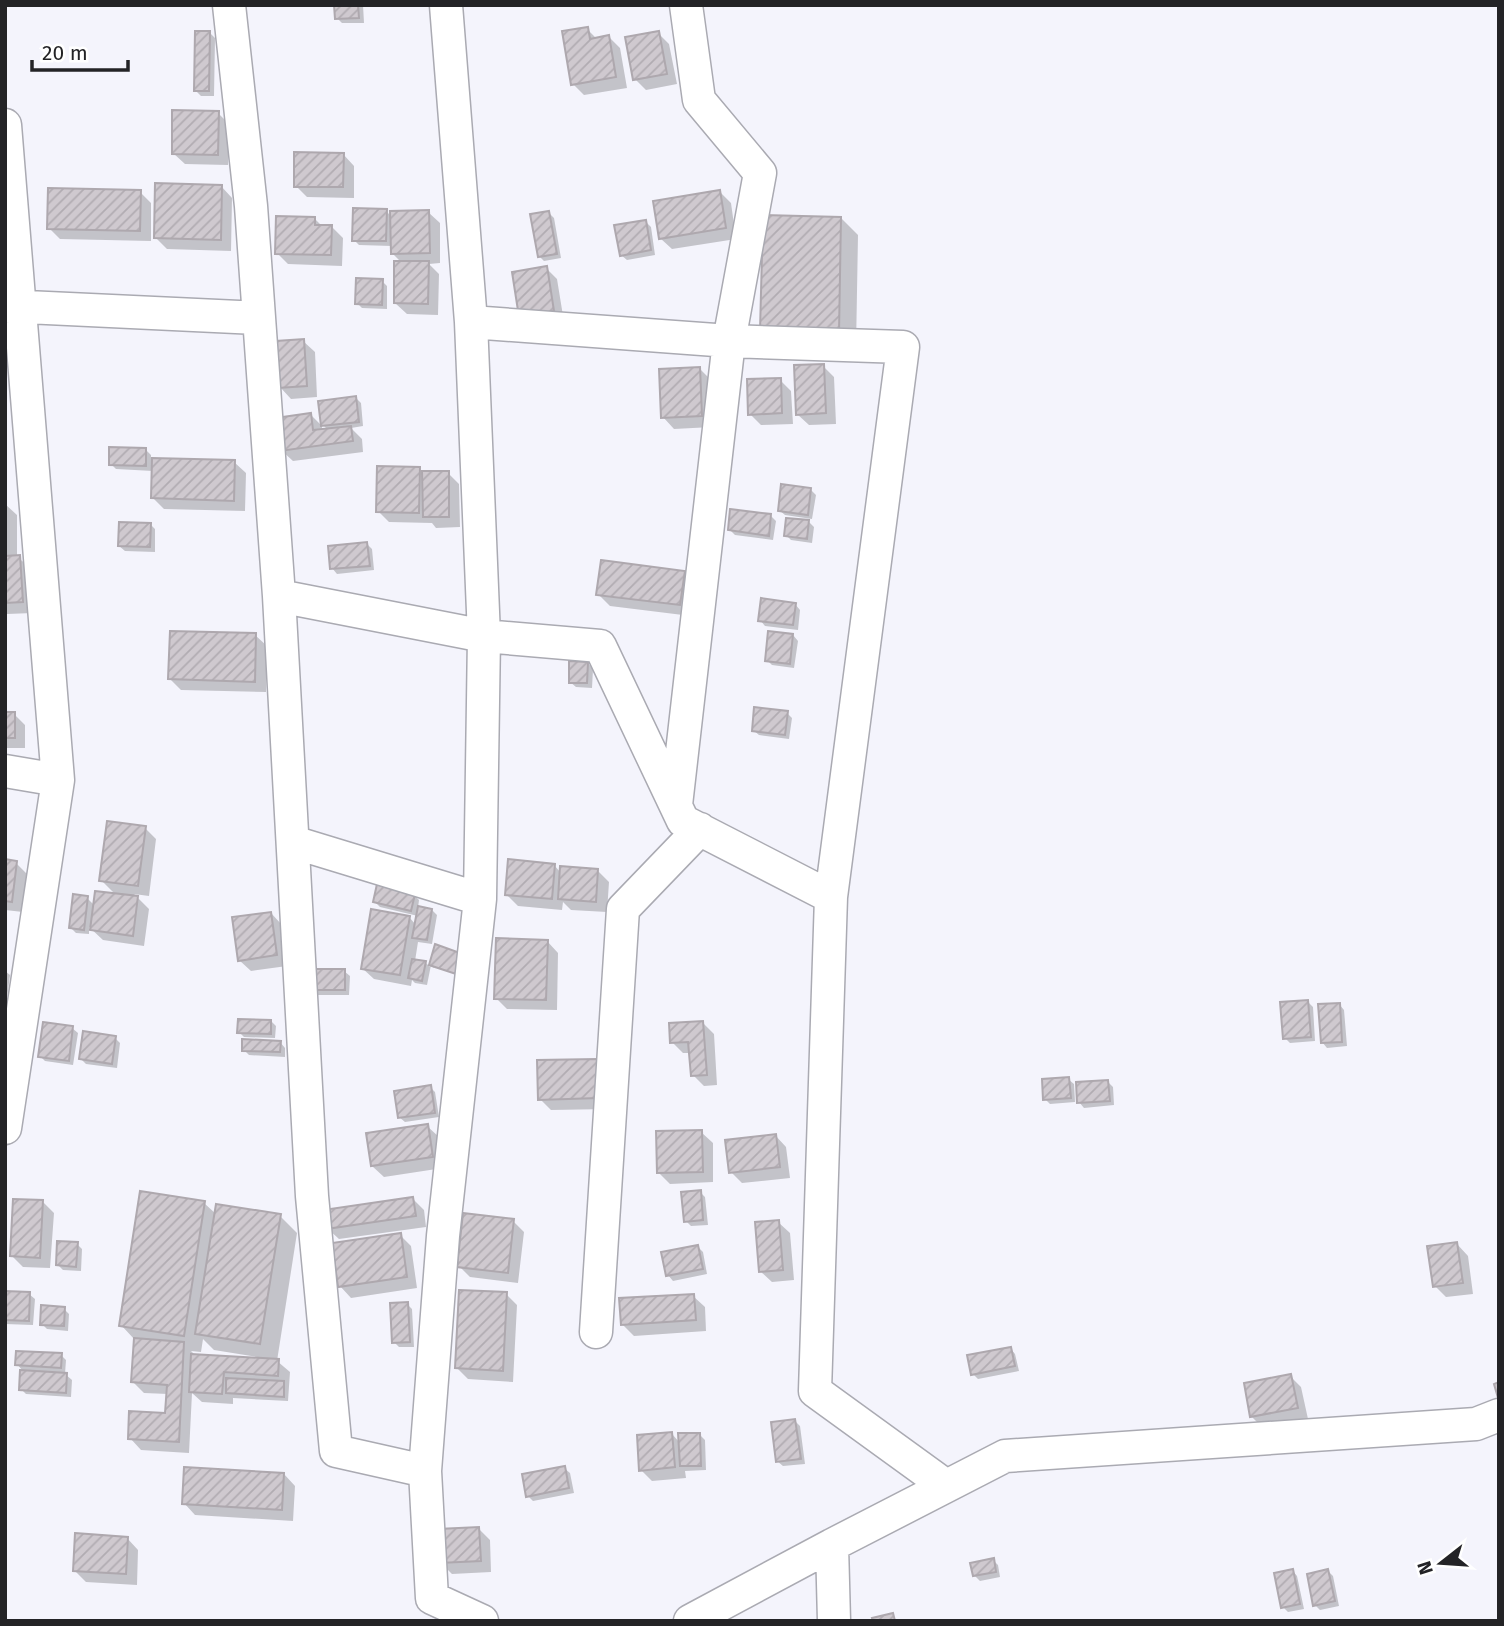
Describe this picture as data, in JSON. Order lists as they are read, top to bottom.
{
  "scale_bar": "20 m",
  "north": "left"
}
